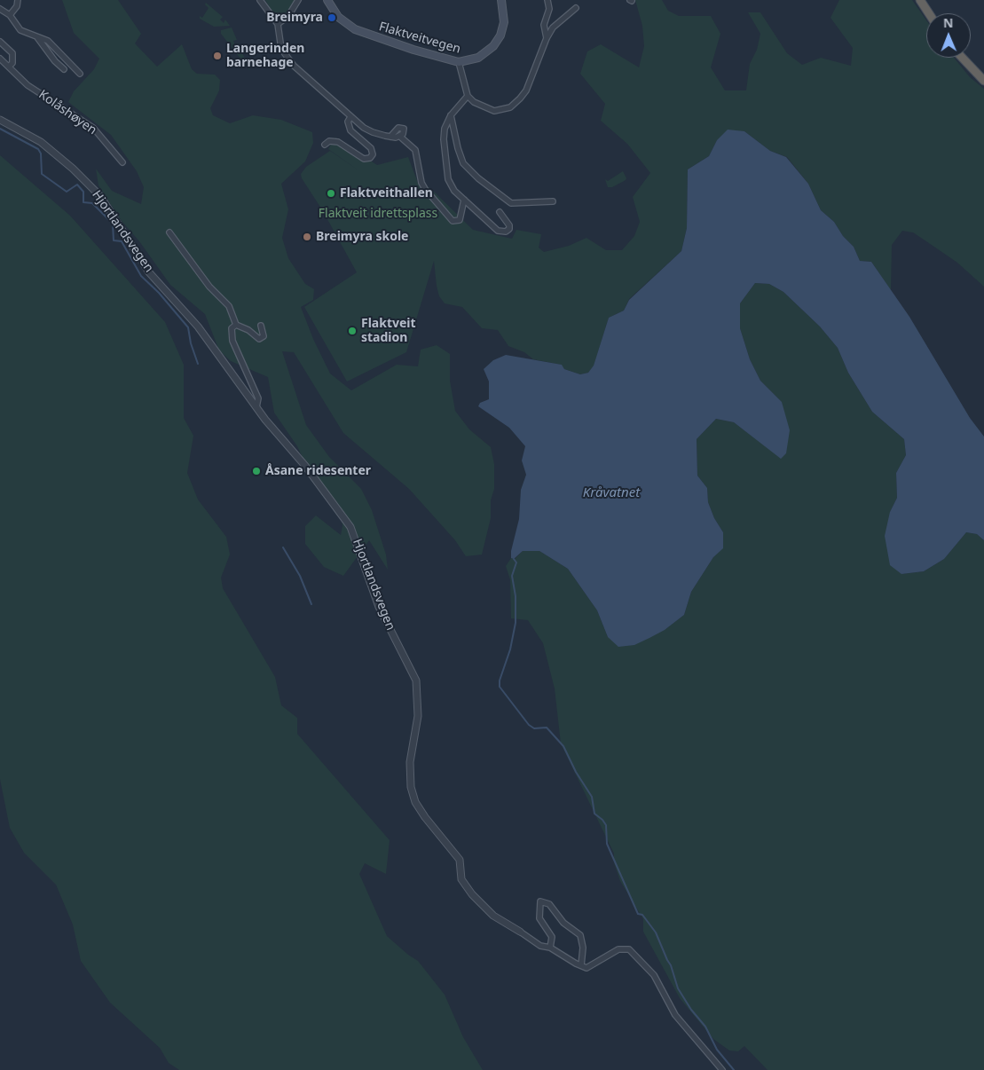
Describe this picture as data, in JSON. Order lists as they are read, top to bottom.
{
  "streets": {
    "main road": ["Flaktveitvegen"],
    "street": ["Kolåshøyen", "Hjortlandsvegen"]
  },
  "water": ["Kråvatnet"],
  "parks": ["Flaktveit idrettsplass"],
  "places": [
    "Breimyra",
    "Langerinden barnehage",
    "Flaktveithallen",
    "Breimyra skole",
    "Flaktveit stadion",
    "Åsane ridesenter"
  ],
  "north": "top"
}
